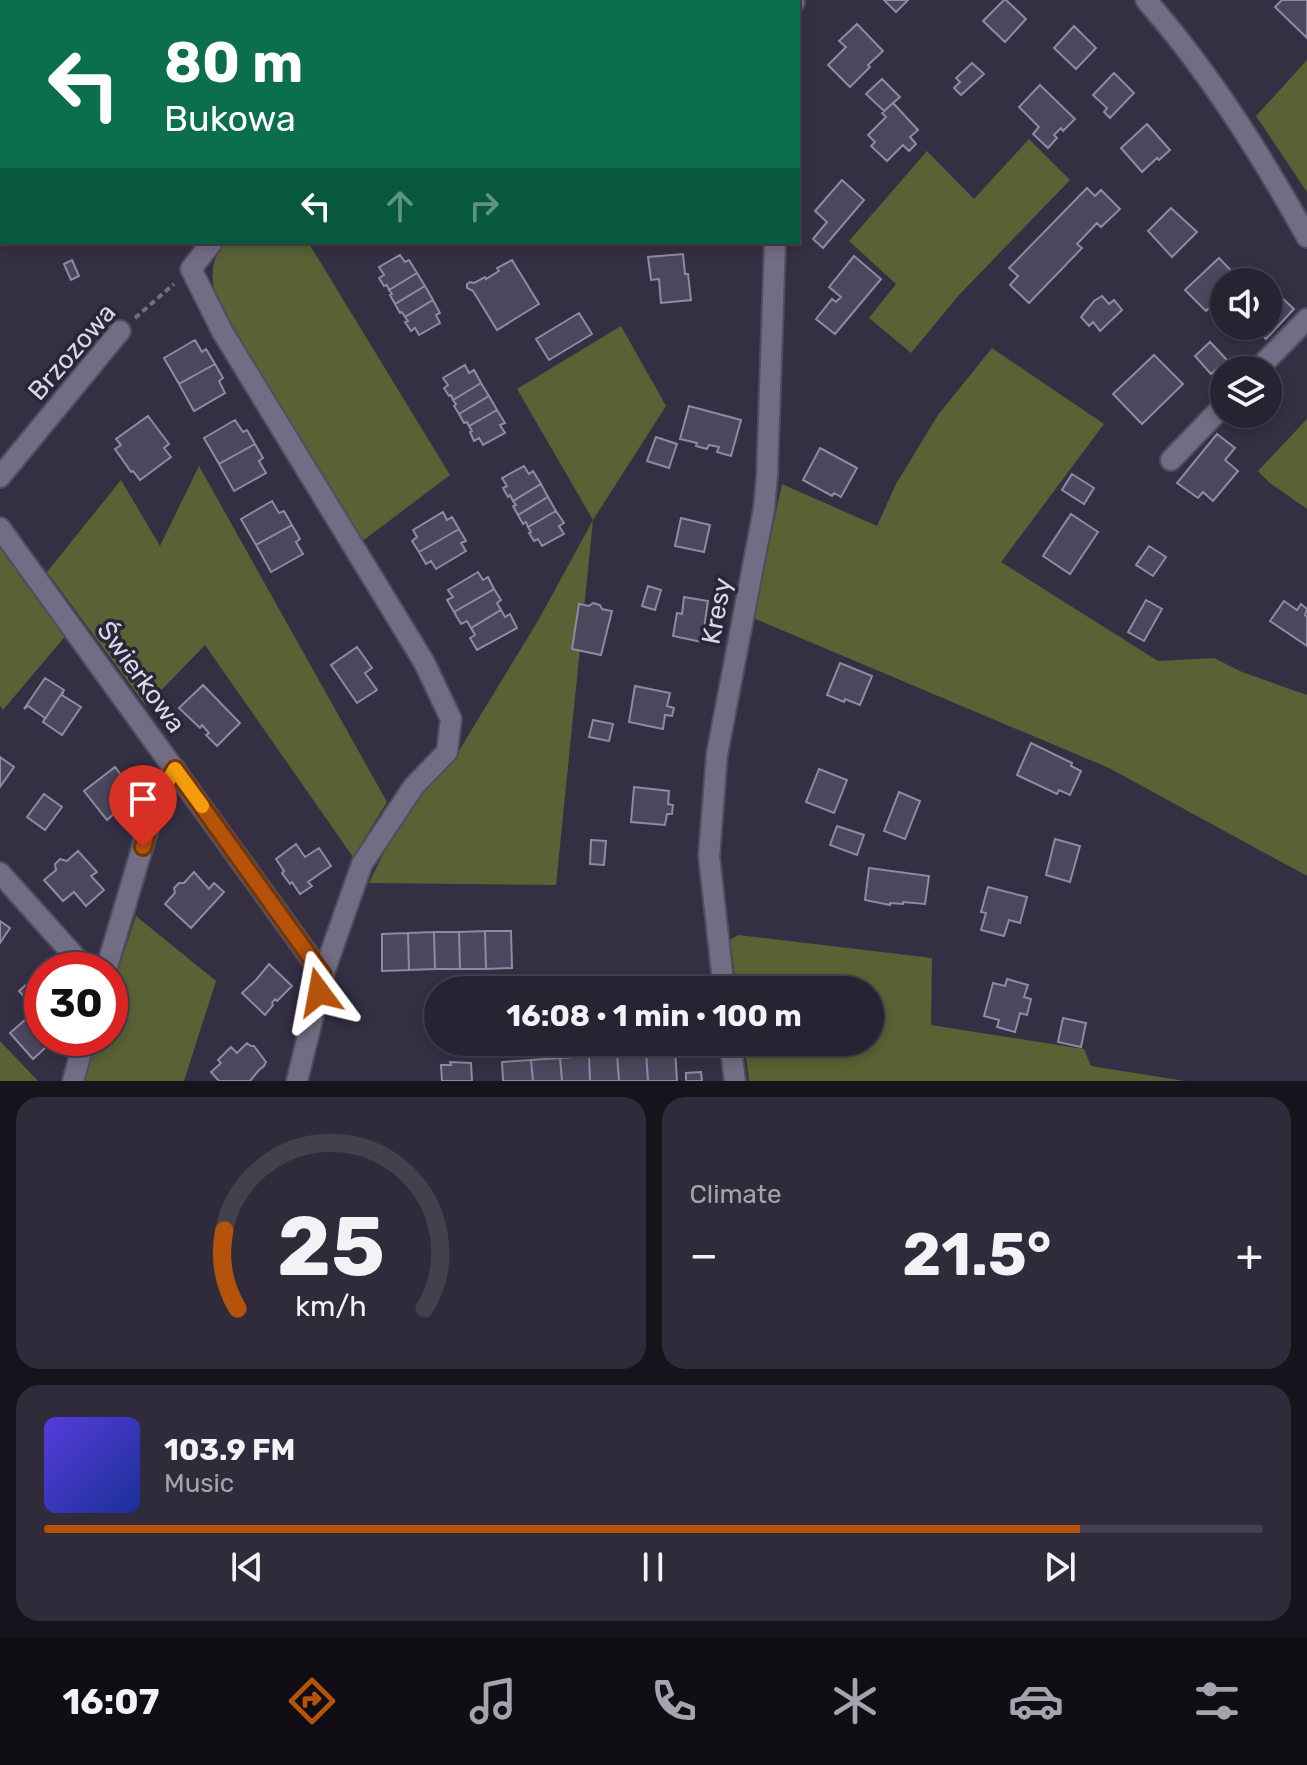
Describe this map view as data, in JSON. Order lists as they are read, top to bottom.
{
  "streets": {
    "street": ["Brzozowa", "Kresy", "Świerkowa"]
  },
  "page": {
    "turn": ["80 m", "Bukowa"],
    "limit": "30",
    "trip": "16:08 · 1 min · 100 m",
    "tile": "Climate",
    "heat": ["−", "21.5°", "+"],
    "song": ["103.9 FM", "Music"],
    "tabs": "16:07",
    "gauge": ["25", "km/h"]
  }
}
